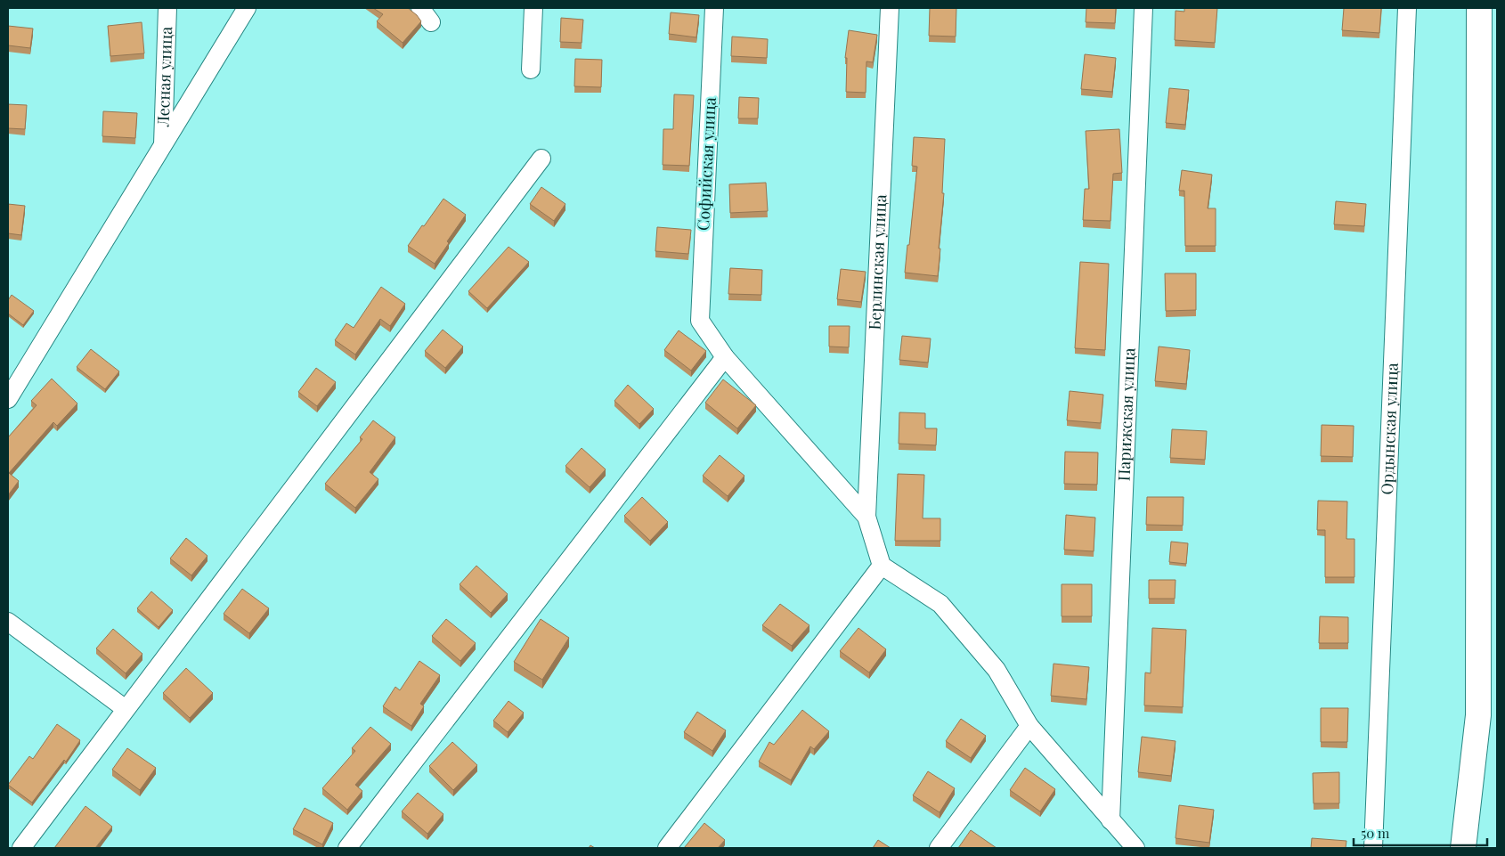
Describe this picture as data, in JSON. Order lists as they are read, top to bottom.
{
  "streets": {
    "street": [
      "Лесная улица",
      "Софийская улица",
      "Берлинская улица",
      "Парижская улица",
      "Ордынская улица"
    ]
  },
  "scale_bar": "50 m"
}
